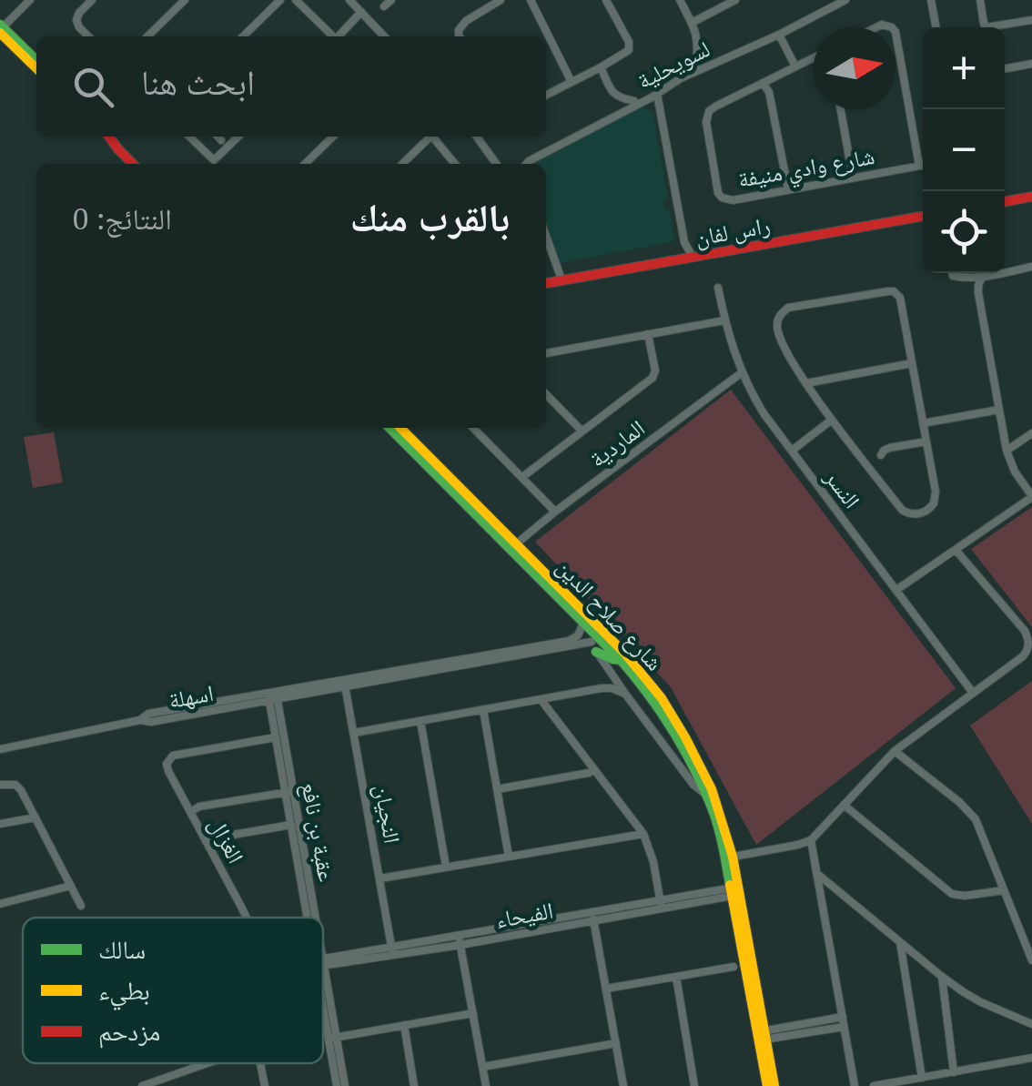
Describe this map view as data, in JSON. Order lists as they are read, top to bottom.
{
  "streets": {
    "street": [
      "لسويحلية",
      "شارع وادي منيفة",
      "راس لفان",
      "الماردية",
      "النسر",
      "شارع صلاح الدين",
      "اسهلة",
      "النجيان",
      "عقبة بن نافع",
      "الغزال",
      "الفيحاء"
    ]
  },
  "crossings": [
    ["الماردية", "النسر"],
    ["الماردية", "شارع صلاح الدين"],
    ["شارع صلاح الدين", "اسهلة"],
    ["شارع صلاح الدين", "الفيحاء"],
    ["اسهلة", "النجيان"],
    ["اسهلة", "عقبة بن نافع"],
    ["النجيان", "الفيحاء"],
    ["عقبة بن نافع", "الغزال"]
  ],
  "legend": ["سالك", "بطيء", "مزدحم"],
  "north": "right",
  "page": {
    "map_buttons": ["+", "−"],
    "search": "ابحث هنا",
    "heading": ["بالقرب منك", "النتائج: 0"]
  }
}
